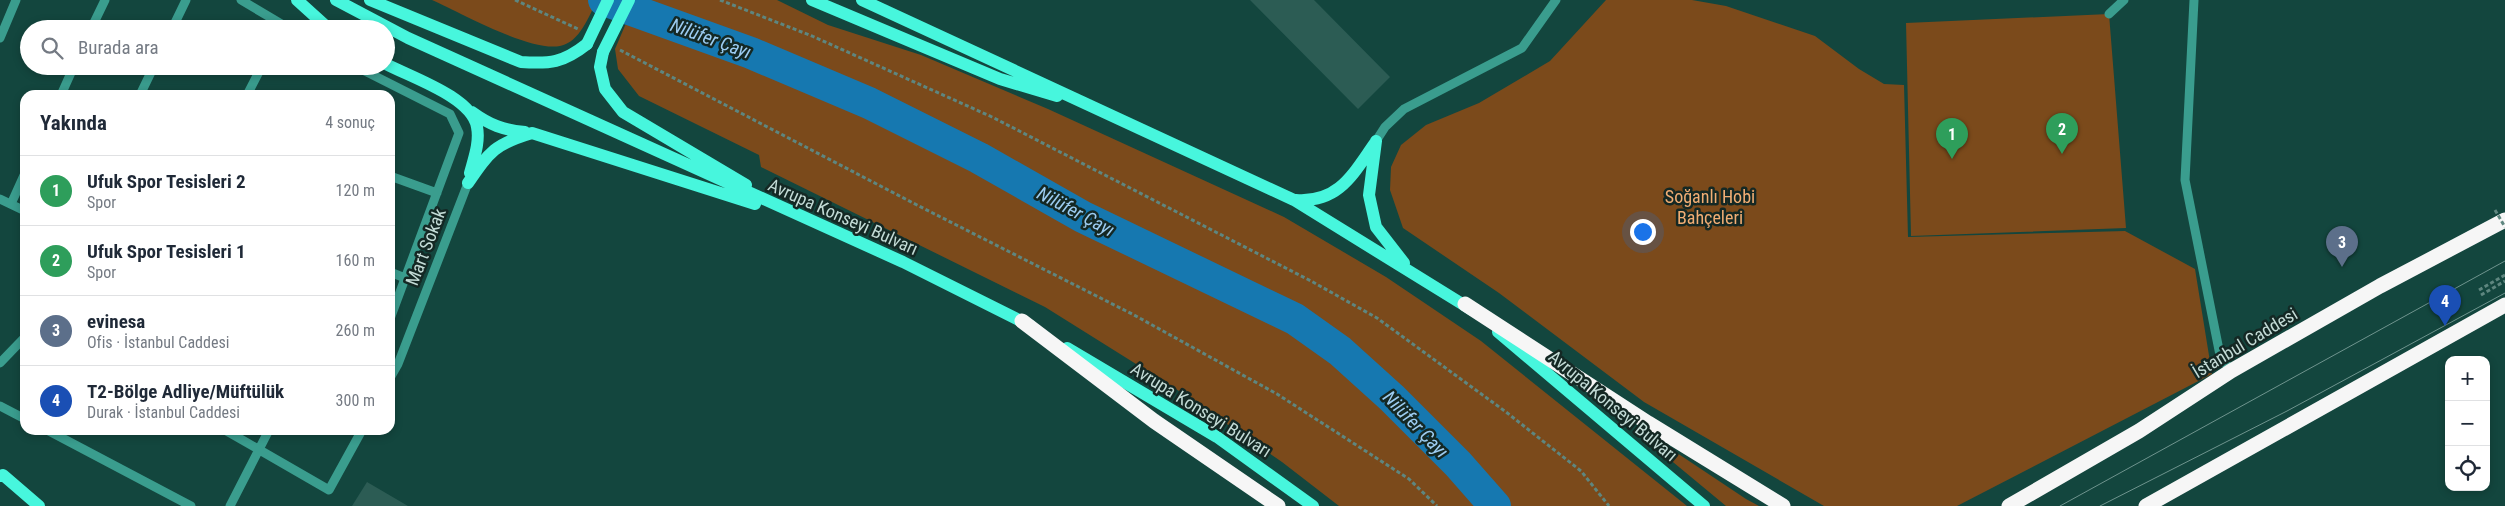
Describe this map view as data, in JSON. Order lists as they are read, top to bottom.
{
  "streets": {
    "highway": ["İstanbul Caddesi"],
    "main road": ["Avrupa Konseyi Bulvarı"],
    "street": ["Mart Sokak"]
  },
  "water": ["Nilüfer Çayı"],
  "parks": ["Soğanlı Hobi Bahçeleri"],
  "page": {
    "search": "Burada ara",
    "heading": ["Yakında", "4 sonuç"],
    "pins": [
      "2",
      "1",
      "3",
      "4"
    ],
    "list": [
      {
        "mark": "1",
        "name": "Ufuk Spor Tesisleri 2",
        "note": "Spor",
        "value": "120 m"
      },
      {
        "mark": "2",
        "name": "Ufuk Spor Tesisleri 1",
        "note": "Spor",
        "value": "160 m"
      },
      {
        "mark": "3",
        "name": "evinesa",
        "note": "Ofis · İstanbul Caddesi",
        "value": "260 m"
      },
      {
        "mark": "4",
        "name": "T2-Bölge Adliye/Müftülük",
        "note": "Durak · İstanbul Caddesi",
        "value": "300 m"
      }
    ],
    "map_buttons": ["+", "−"]
  }
}
